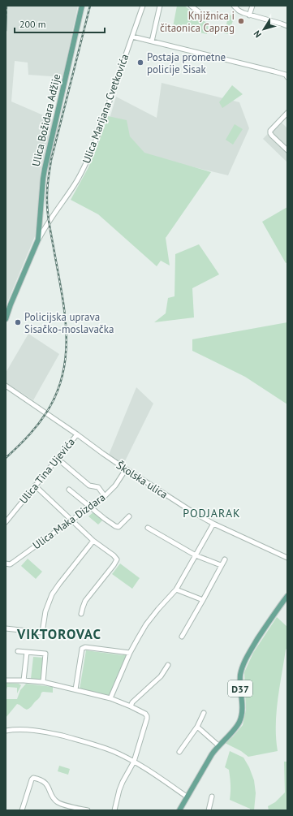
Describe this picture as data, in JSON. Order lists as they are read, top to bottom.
{
  "streets": {
    "main road": ["Ulica Božidara Adžije", "D37"],
    "street": [
      "Ulica Marijana Cvetkovića",
      "Ulica Tina Ujevića",
      "Školska ulica",
      "Ulica Maka Dizdara"
    ]
  },
  "crossings": [
    ["Ulica Marijana Cvetkovića", "Ulica Božidara Adžije"],
    ["Ulica Tina Ujevića", "Školska ulica"],
    ["Školska ulica", "Ulica Maka Dizdara"]
  ],
  "districts": ["PODJARAK", "VIKTOROVAC"],
  "places": ["Knjižnica i čitaonica Caprag", "Postaja prometne policije Sisak", "Policijska uprava Sisačko-moslavačka"],
  "scale_bar": "200 m",
  "north": "bottom left"
}
